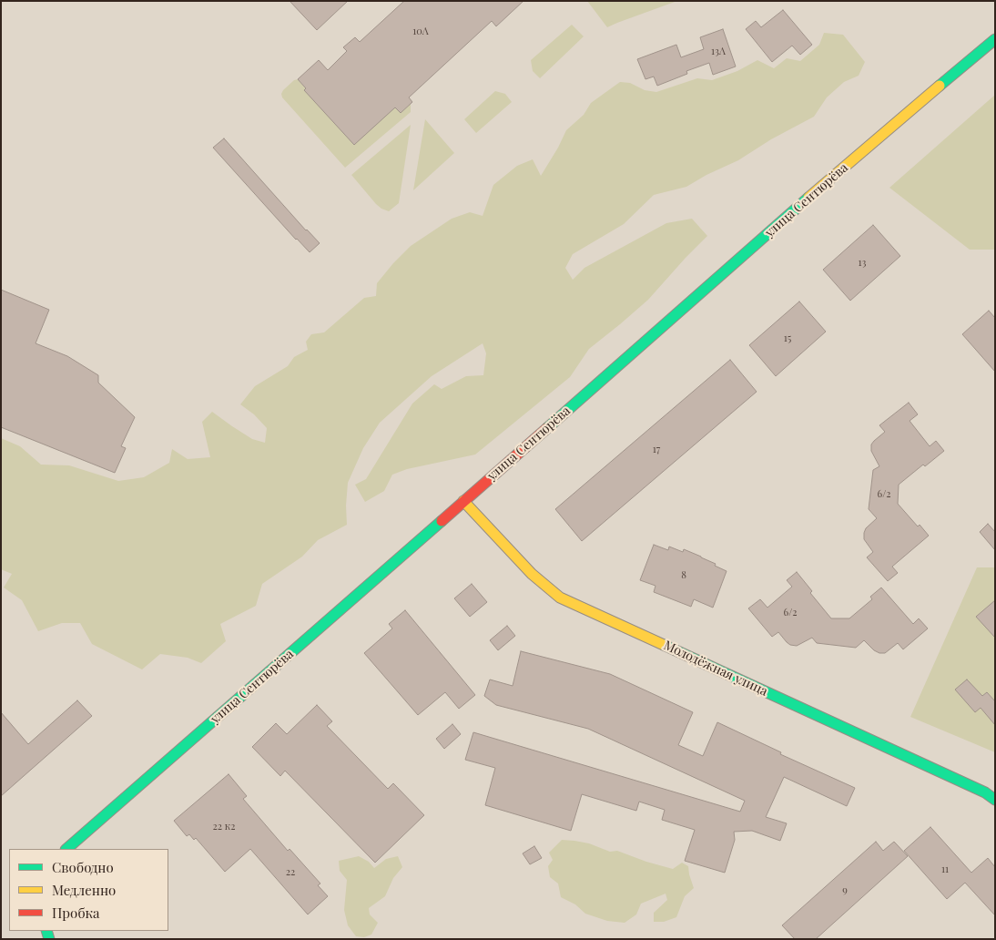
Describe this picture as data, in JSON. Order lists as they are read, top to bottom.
{
  "streets": {
    "main road": ["улица Сентюрёва", "Молодёжная улица"]
  },
  "crossings": [
    ["улица Сентюрёва", "Молодёжная улица"]
  ],
  "house_numbers": [
    "10А",
    "13А",
    "13",
    "15",
    "17",
    "6/2",
    "8",
    "6/2",
    "22 к2",
    "11",
    "22",
    "9"
  ],
  "legend": ["Свободно", "Медленно", "Пробка"]
}
